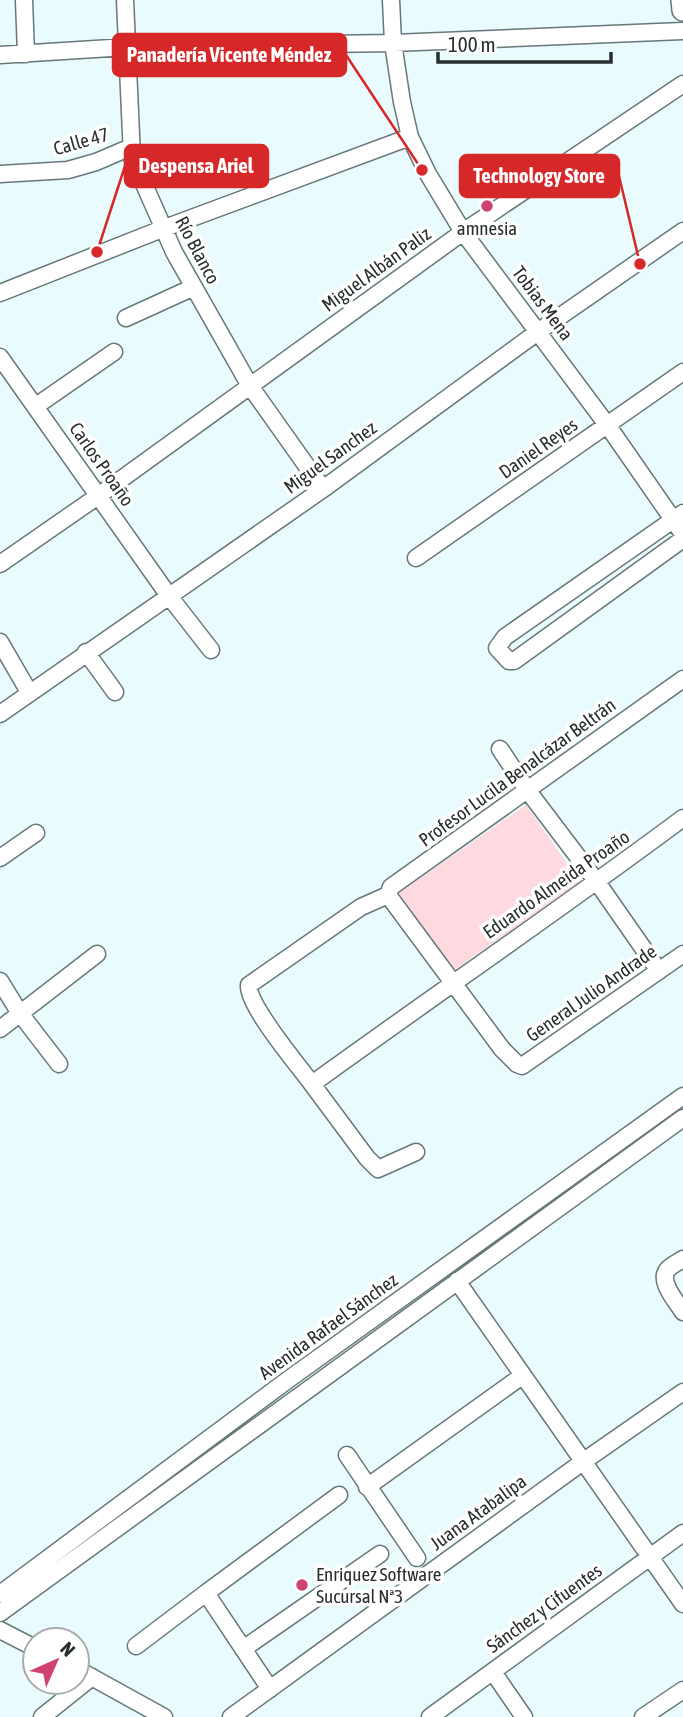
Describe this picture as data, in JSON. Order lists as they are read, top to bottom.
{
  "streets": {
    "street": [
      "Calle 47",
      "Río Blanco",
      "Miguel Albán Paliz",
      "Tobias Mena",
      "Daniel Reyes",
      "Miguel Sanchez",
      "Carlos Proaño",
      "Profesor Lucila Benalcázar Beltrán",
      "Eduardo Almeida Proaño",
      "General Julio Andrade",
      "Avenida Rafael Sánchez",
      "Juana Atabalipa",
      "Sánchez y Cifuentes"
    ]
  },
  "crossings": [
    ["Calle 47", "Río Blanco"],
    ["Río Blanco", "Miguel Albán Paliz"],
    ["Río Blanco", "Miguel Sanchez"],
    ["Miguel Albán Paliz", "Tobias Mena"],
    ["Miguel Albán Paliz", "Carlos Proaño"],
    ["Tobias Mena", "Daniel Reyes"],
    ["Tobias Mena", "Miguel Sanchez"],
    ["Miguel Sanchez", "Carlos Proaño"],
    ["Profesor Lucila Benalcázar Beltrán", "Eduardo Almeida Proaño"],
    ["Eduardo Almeida Proaño", "General Julio Andrade"]
  ],
  "places": [
    "Panadería Vicente Méndez",
    "amnesia",
    "Despensa Ariel",
    "Technology Store",
    "Enriquez Software Sucursal Nª3"
  ],
  "scale_bar": "100 m",
  "north": "top right"
}
